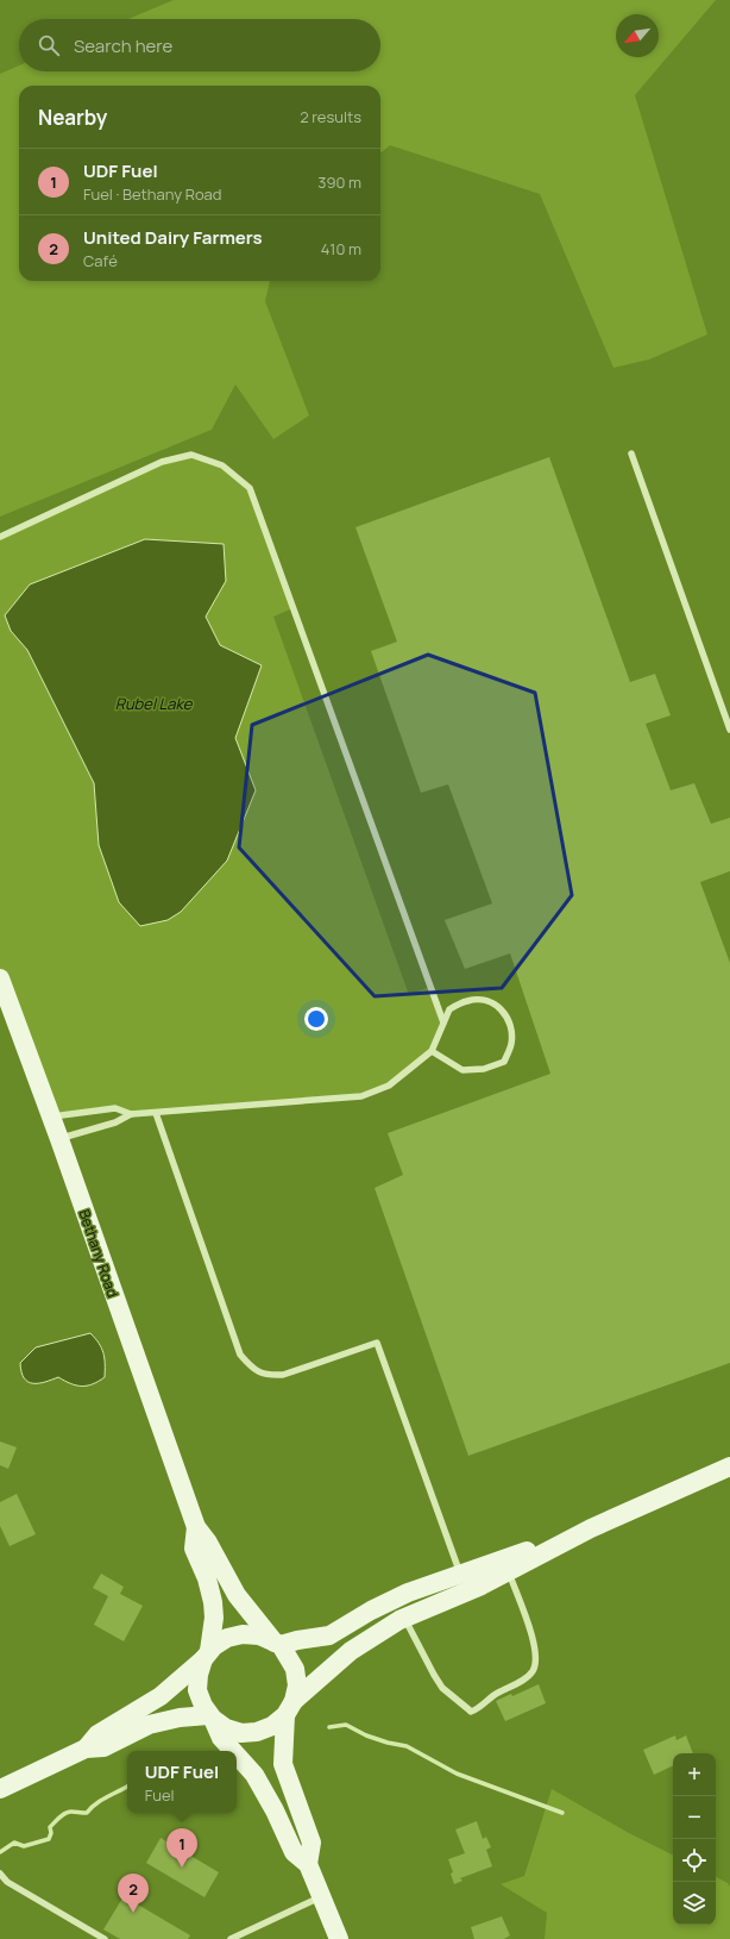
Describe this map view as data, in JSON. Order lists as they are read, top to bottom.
{
  "streets": {
    "main road": ["Bethany Road"]
  },
  "water": ["Rubel Lake"],
  "north": "bottom left",
  "page": {
    "search": "Search here",
    "heading": ["Nearby", "2 results"],
    "list": [
      {
        "mark": "1",
        "name": "UDF Fuel",
        "note": "Fuel · Bethany Road",
        "value": "390 m"
      },
      {
        "mark": "2",
        "name": "United Dairy Farmers",
        "note": "Café",
        "value": "410 m"
      }
    ],
    "popup": ["UDF Fuel", "Fuel"],
    "map_buttons": ["+", "−"],
    "pins": ["1", "2"]
  }
}
